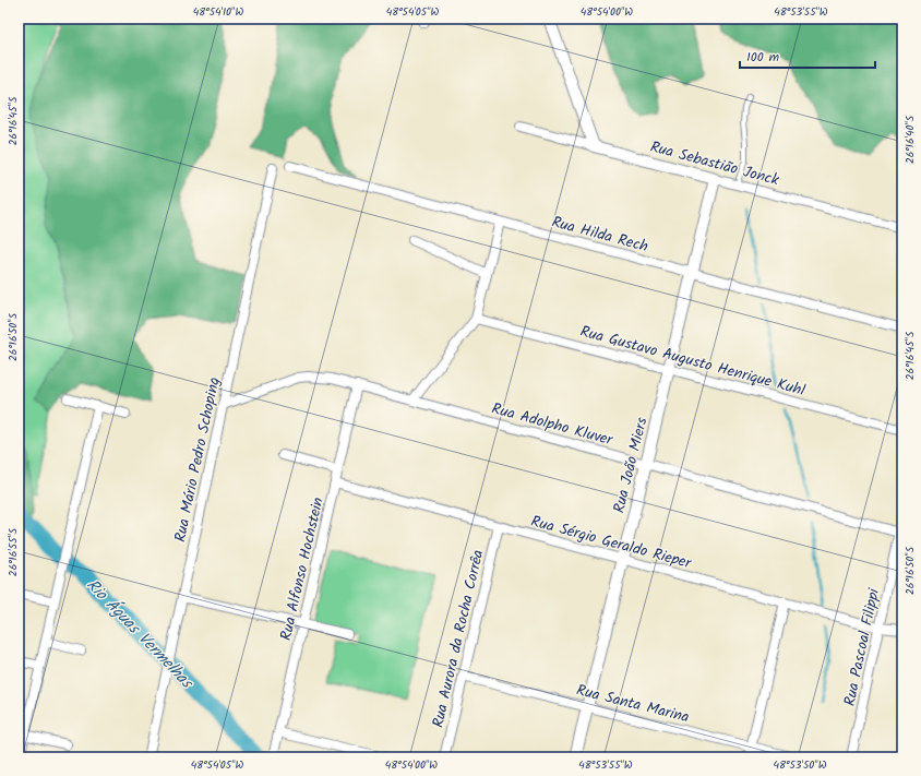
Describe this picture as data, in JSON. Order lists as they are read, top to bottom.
{
  "streets": {
    "street": [
      "Rua Sebastião Jonck",
      "Rua Hilda Rech",
      "Rua Gustavo Augusto Henrique Kuhl",
      "Rua Adolpho Kluver",
      "Rua Mário Pedro Schoping",
      "Rua João Miers",
      "Rua Sérgio Geraldo Rieper",
      "Rua Alfonso Hochstein",
      "Rua Aurora da Rocha Corrêa",
      "Rua Pascoal Filippi",
      "Rua Santa Marina"
    ]
  },
  "crossings": [
    ["Rua Sebastião Jonck", "Rua João Miers"],
    ["Rua Hilda Rech", "Rua João Miers"],
    ["Rua Gustavo Augusto Henrique Kuhl", "Rua João Miers"],
    ["Rua Adolpho Kluver", "Rua Mário Pedro Schoping"],
    ["Rua Adolpho Kluver", "Rua João Miers"],
    ["Rua Adolpho Kluver", "Rua Alfonso Hochstein"],
    ["Rua Adolpho Kluver", "Rua Pascoal Filippi"],
    ["Rua João Miers", "Rua Sérgio Geraldo Rieper"],
    ["Rua João Miers", "Rua Santa Marina"],
    ["Rua Sérgio Geraldo Rieper", "Rua Alfonso Hochstein"],
    ["Rua Sérgio Geraldo Rieper", "Rua Aurora da Rocha Corrêa"],
    ["Rua Sérgio Geraldo Rieper", "Rua Pascoal Filippi"],
    ["Rua Aurora da Rocha Corrêa", "Rua Santa Marina"]
  ],
  "water": ["Rio Águas Vermelhas"],
  "scale_bar": "100 m",
  "coordinates": [
    "48°54'10\"W",
    "48°54'05\"W",
    "48°54'00\"W",
    "48°53'55\"W",
    "26°16'45\"S",
    "26°16'40\"S",
    "26°16'50\"S",
    "26°16'55\"S",
    "48°53'50\"W"
  ]
}
